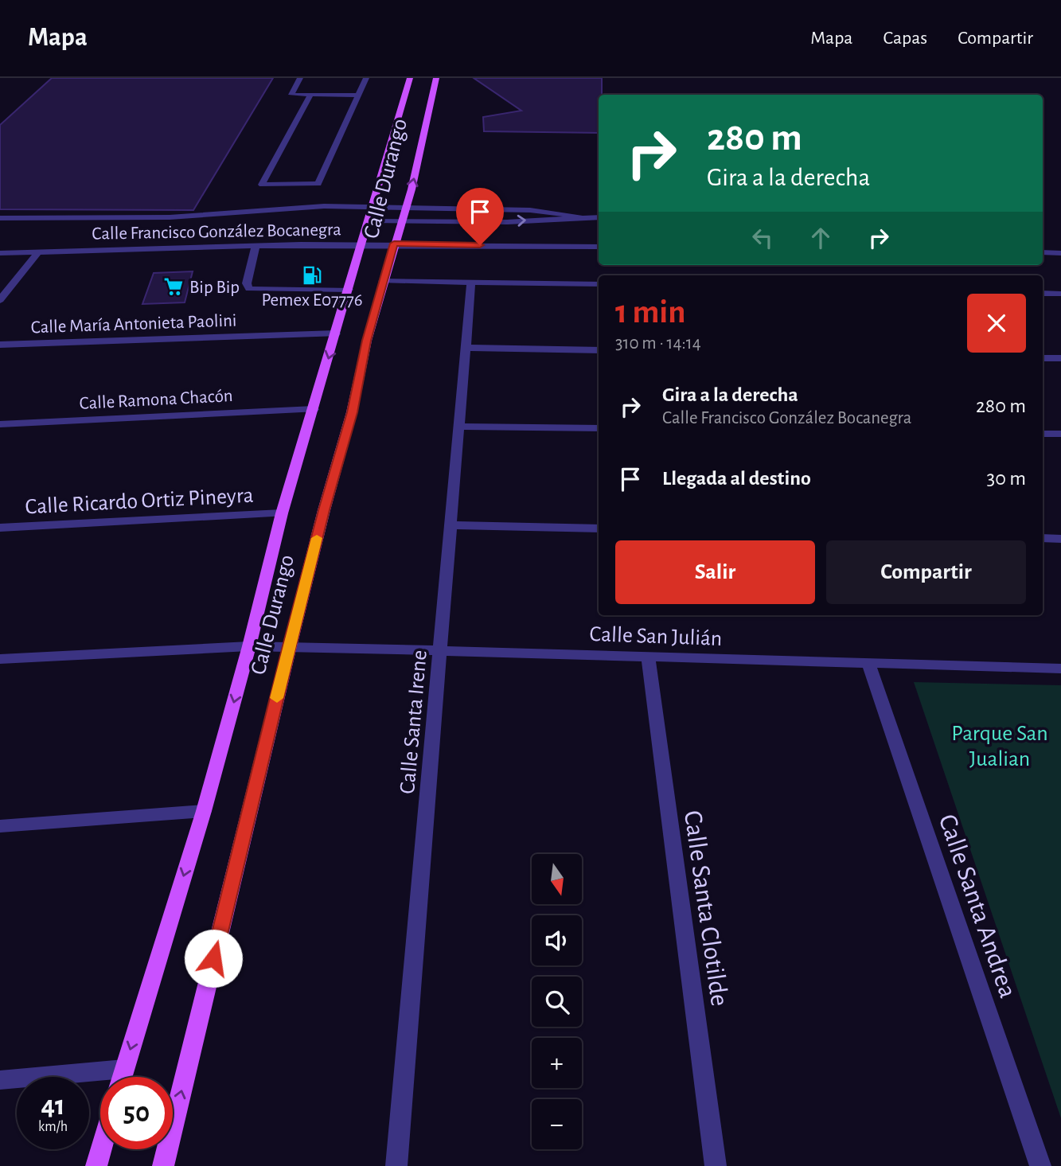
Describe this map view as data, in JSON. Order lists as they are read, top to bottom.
{
  "streets": {
    "main road": ["Calle Durango"],
    "street": [
      "Calle Francisco González Bocanegra",
      "Calle María Antonieta Paolini",
      "Calle Ramona Chacón",
      "Calle Ricardo Ortiz Pineyra",
      "Calle San Julián",
      "Calle Santa Irene",
      "Calle Santa Andrea",
      "Calle Santa Clotilde"
    ]
  },
  "crossings": [
    ["Calle Durango", "Calle Francisco González Bocanegra"],
    ["Calle Durango", "Calle María Antonieta Paolini"],
    ["Calle Durango", "Calle Ramona Chacón"],
    ["Calle Durango", "Calle Ricardo Ortiz Pineyra"],
    ["Calle Durango", "Calle San Julián"],
    ["Calle San Julián", "Calle Santa Irene"],
    ["Calle San Julián", "Calle Santa Andrea"],
    ["Calle San Julián", "Calle Santa Clotilde"]
  ],
  "parks": ["Parque San Jualian"],
  "places": {
    "fuel station": ["Pemex E07776"],
    "supermarket": ["Bip Bip"]
  },
  "north": "bottom",
  "page": {
    "header": "Mapa",
    "nav": ["Mapa", "Capas", "Compartir"],
    "turn": ["280 m", "Gira a la derecha"],
    "heading": ["1 min", "310 m · 14:14"],
    "list": [
      {
        "name": "Gira a la derecha",
        "note": "Calle Francisco González Bocanegra",
        "value": "280 m"
      },
      {
        "name": "Llegada al destino",
        "value": "30 m"
      }
    ],
    "buttons": ["Salir", "Compartir"],
    "map_buttons": ["+", "−"],
    "speed": "41 km/h",
    "limit": "50"
  }
}
